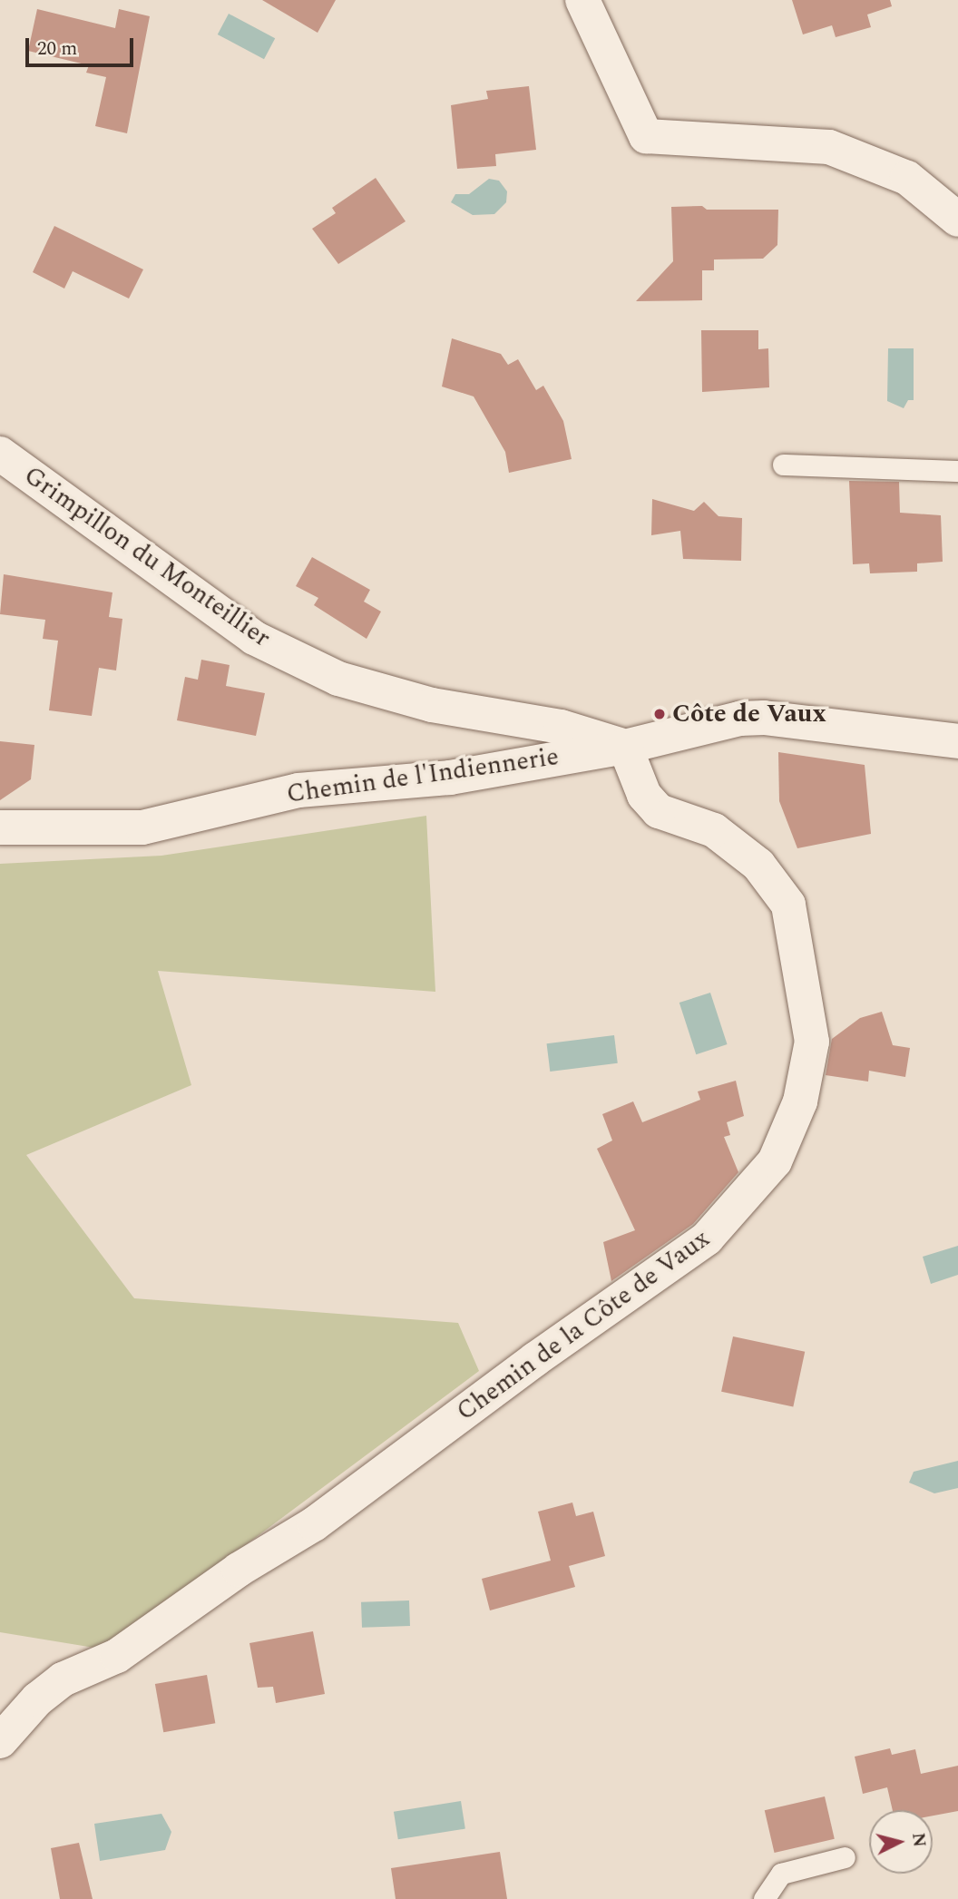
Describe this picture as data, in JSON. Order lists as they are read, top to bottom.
{
  "streets": {
    "street": ["Grimpillon du Monteillier", "Chemin de l'Indiennerie", "Chemin de la Côte de Vaux"]
  },
  "crossings": [
    ["Grimpillon du Monteillier", "Chemin de l'Indiennerie"],
    ["Grimpillon du Monteillier", "Chemin de la Côte de Vaux"],
    ["Chemin de l'Indiennerie", "Chemin de la Côte de Vaux"]
  ],
  "places": ["Côte de Vaux"],
  "scale_bar": "20 m",
  "north": "right"
}
